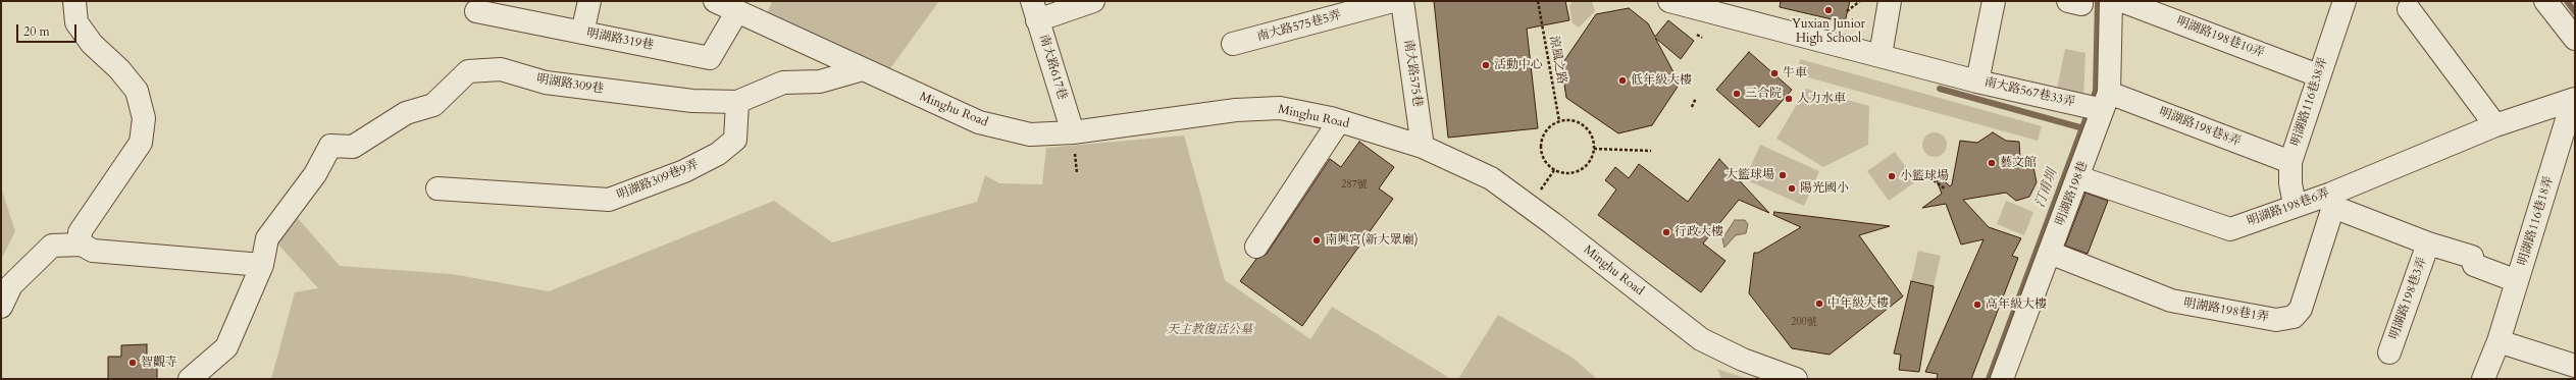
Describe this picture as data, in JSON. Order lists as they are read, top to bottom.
{
  "streets": {
    "street": [
      "南大路575巷5弄",
      "明湖路198巷10弄",
      "明湖路319巷",
      "南大路617巷",
      "南大路575巷",
      "明湖路309巷",
      "南大路567巷33弄",
      "明湖路116巷38弄",
      "Minghu Road",
      "明湖路198巷8弄",
      "明湖路309巷9弄",
      "明湖路198巷",
      "明湖路198巷6弄",
      "明湖路116巷18弄",
      "明湖路198巷3弄",
      "明湖路198巷1弄"
    ],
    "path": ["涼風之路"]
  },
  "crossings": [
    ["南大路575巷5弄", "南大路575巷"],
    ["明湖路198巷10弄", "明湖路116巷38弄"],
    ["明湖路319巷", "Minghu Road"],
    ["南大路617巷", "Minghu Road"],
    ["南大路575巷", "Minghu Road"],
    ["明湖路309巷", "Minghu Road"],
    ["明湖路309巷", "明湖路309巷9弄"],
    ["南大路567巷33弄", "明湖路198巷8弄"],
    ["南大路567巷33弄", "明湖路198巷"],
    ["明湖路116巷38弄", "明湖路198巷8弄"],
    ["明湖路116巷38弄", "明湖路198巷6弄"],
    ["明湖路198巷8弄", "明湖路198巷"],
    ["明湖路198巷", "明湖路198巷6弄"],
    ["明湖路198巷", "明湖路198巷1弄"],
    ["明湖路198巷6弄", "明湖路116巷18弄"],
    ["明湖路198巷6弄", "明湖路198巷3弄"],
    ["明湖路198巷6弄", "明湖路198巷1弄"],
    ["明湖路116巷18弄", "明湖路198巷3弄"],
    ["明湖路198巷3弄", "明湖路198巷1弄"]
  ],
  "water": ["汀甫圳"],
  "parks": ["天主教復活公墓"],
  "places": [
    "Yuxian Junior High School",
    "活動中心",
    "牛車",
    "低年級大樓",
    "三合院",
    "人力水車",
    "藝文館",
    "大籃球場",
    "小籃球場",
    "陽光國小",
    "行政大樓",
    "南興宮(新大眾廟)",
    "中年級大樓",
    "高年級大樓",
    "智觀寺"
  ],
  "house_numbers": ["287號", "200號"],
  "scale_bar": "20 m"
}
